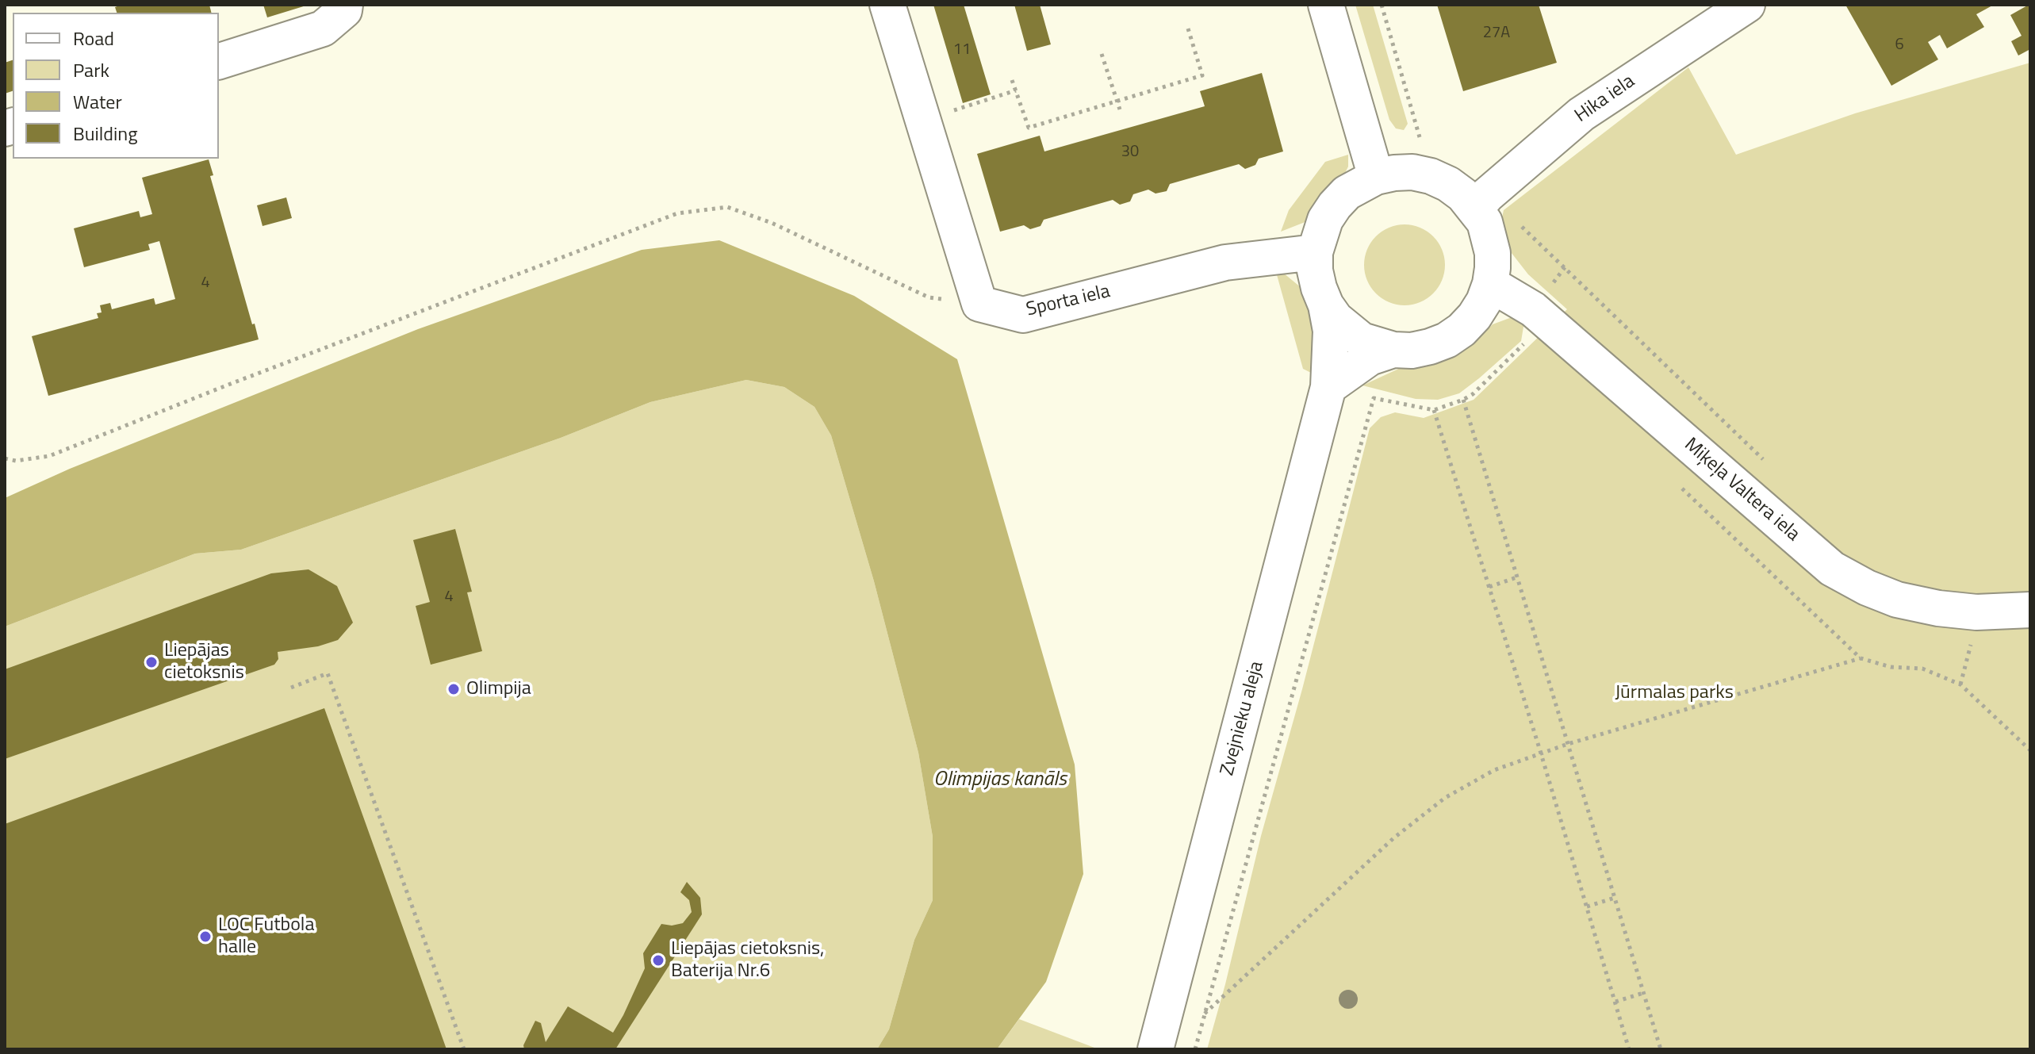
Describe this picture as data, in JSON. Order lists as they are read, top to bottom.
{
  "streets": {
    "street": [
      "Hika iela",
      "Sporta iela",
      "Miķeļa Valtera iela",
      "Zvejnieku aleja"
    ]
  },
  "crossings": [
    ["Hika iela", "Sporta iela"],
    ["Hika iela", "Miķeļa Valtera iela"],
    ["Hika iela", "Zvejnieku aleja"],
    ["Sporta iela", "Miķeļa Valtera iela"],
    ["Sporta iela", "Zvejnieku aleja"],
    ["Miķeļa Valtera iela", "Zvejnieku aleja"]
  ],
  "water": ["Olimpijas kanāls"],
  "parks": ["Jūrmalas parks"],
  "places": [
    "Liepājas cietoksnis",
    "Olimpija",
    "LOC Futbola halle",
    "Liepājas cietoksnis, Baterija Nr.6"
  ],
  "house_numbers": [
    "27A",
    "6",
    "11",
    "30",
    "4",
    "4"
  ],
  "legend": [
    "Road",
    "Park",
    "Water",
    "Building"
  ]
}
